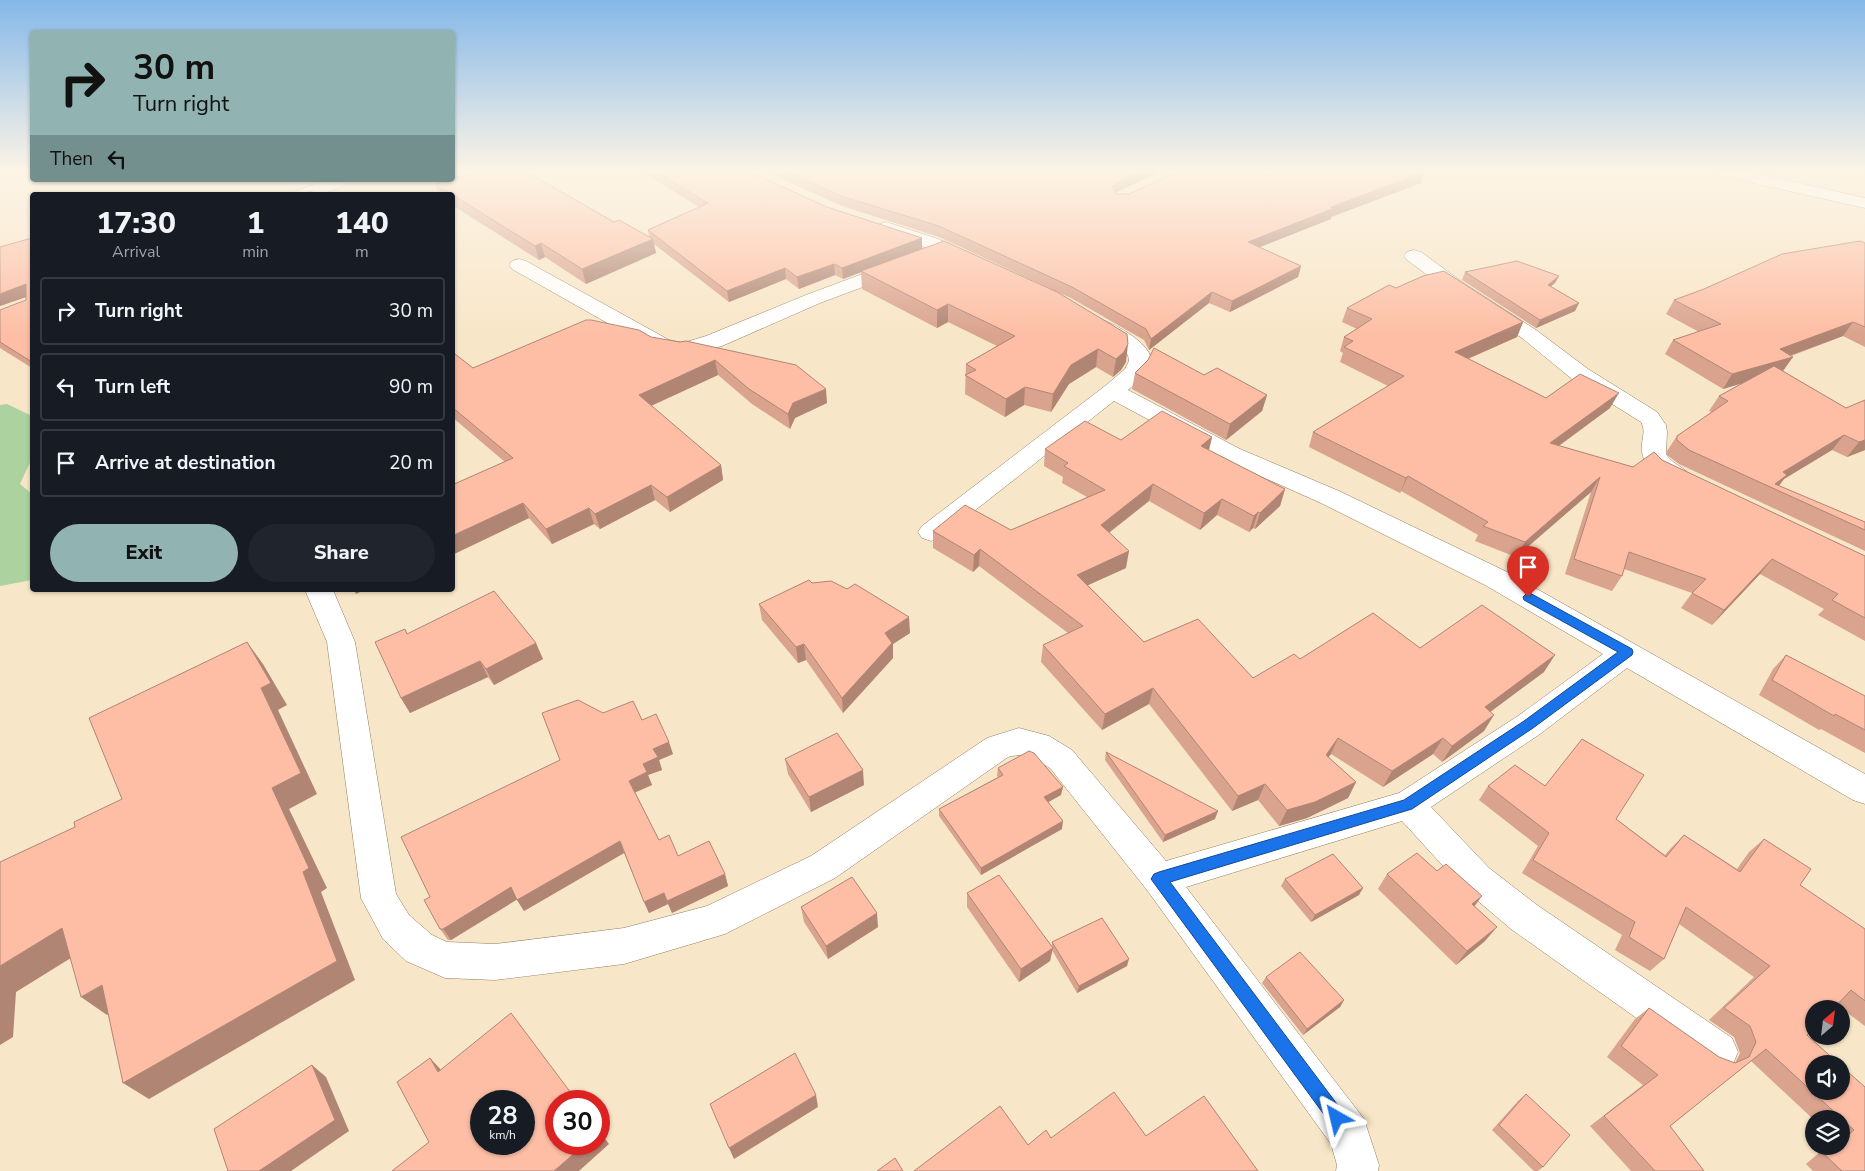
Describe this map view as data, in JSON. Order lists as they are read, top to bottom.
{
  "north": "top right",
  "page": {
    "turn": ["30 m", "Turn right"],
    "then": "Then",
    "eta": [
      "17:30",
      "Arrival",
      "1",
      "min",
      "140",
      "m"
    ],
    "list": [
      {
        "name": "Turn right",
        "value": "30 m"
      },
      {
        "name": "Turn left",
        "value": "90 m"
      },
      {
        "name": "Arrive at destination",
        "value": "20 m"
      }
    ],
    "buttons": ["Exit", "Share"],
    "speed": "28 km/h",
    "limit": "30"
  }
}
